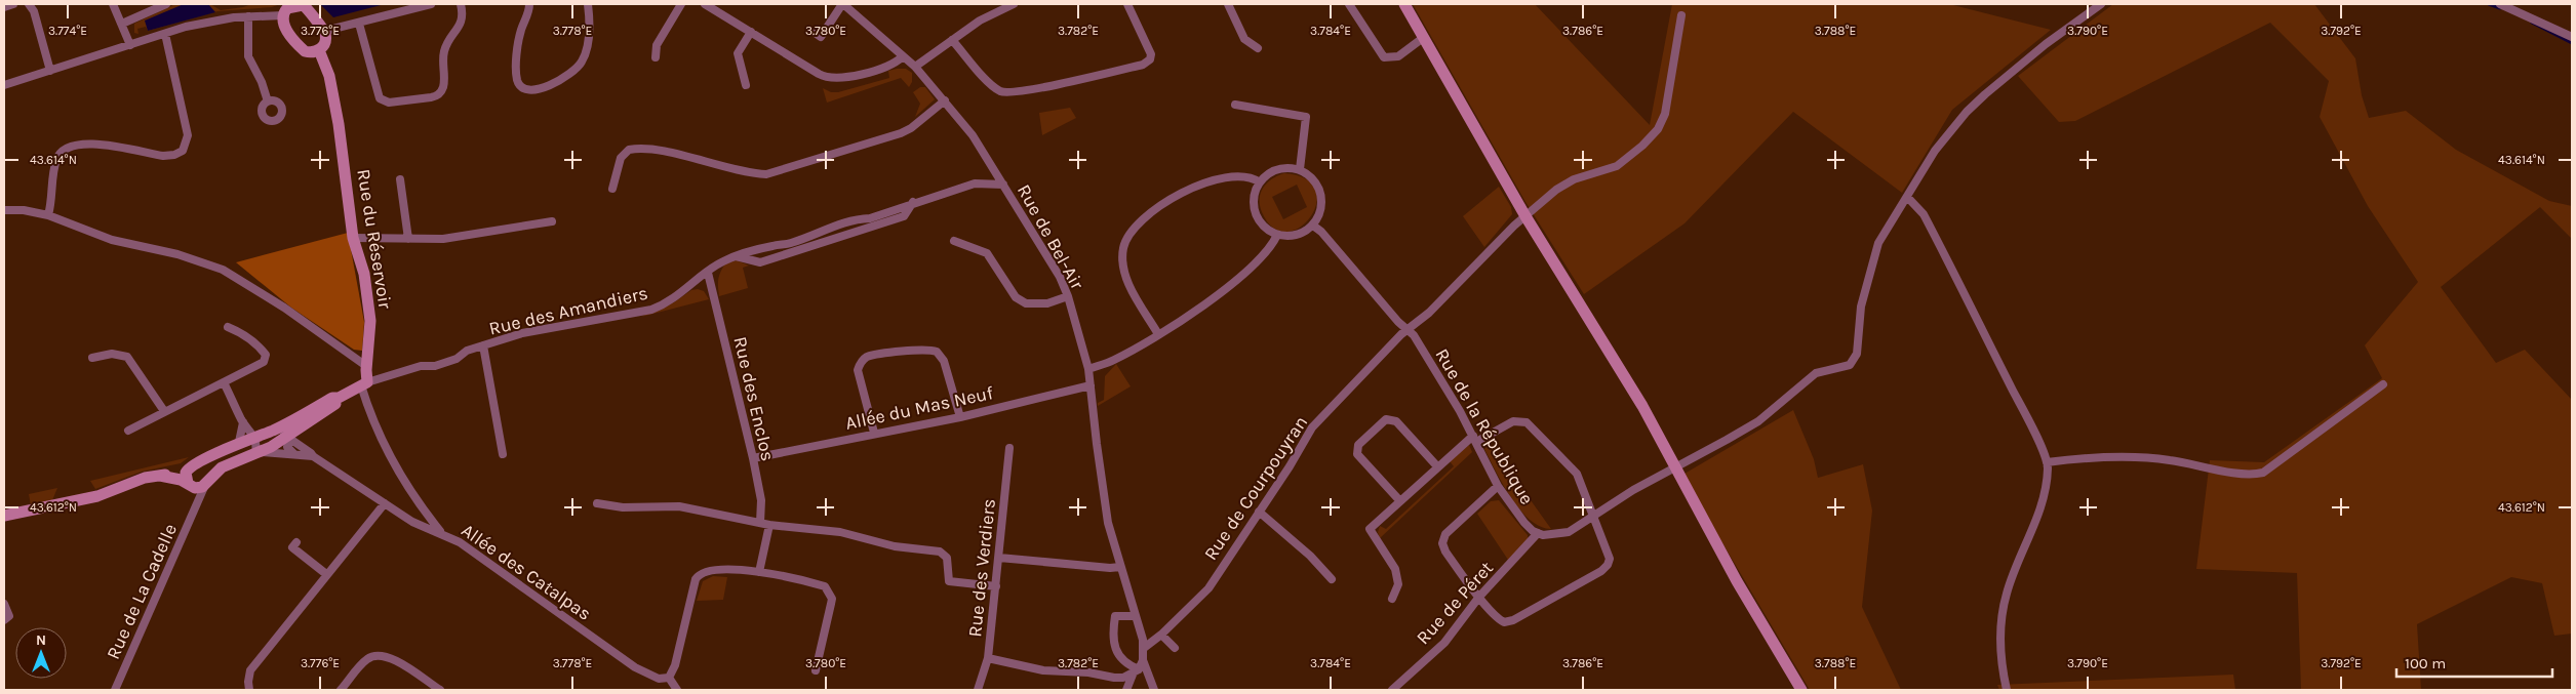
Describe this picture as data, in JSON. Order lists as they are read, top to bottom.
{
  "streets": {
    "street": [
      "Rue de Bel-Air",
      "Rue du Réservoir",
      "Rue des Amandiers",
      "Rue des Enclos",
      "Allée du Mas Neuf",
      "Rue de la République",
      "Rue de Courpouyran",
      "Rue des Verdiers",
      "Allée des Catalpas",
      "Rue de La Cadelle",
      "Rue de Péret"
    ]
  },
  "crossings": [
    ["Rue de Bel-Air", "Rue des Amandiers"],
    ["Rue de Bel-Air", "Allée du Mas Neuf"],
    ["Rue de Bel-Air", "Rue de Courpouyran"],
    ["Rue du Réservoir", "Rue des Amandiers"],
    ["Rue du Réservoir", "Allée des Catalpas"],
    ["Rue des Amandiers", "Rue des Enclos"],
    ["Rue des Enclos", "Allée du Mas Neuf"],
    ["Rue de la République", "Rue de Courpouyran"],
    ["Rue de la République", "Rue de Péret"]
  ],
  "scale_bar": "100 m",
  "north": "top",
  "coordinates": [
    "3.774°E",
    "3.776°E",
    "3.778°E",
    "3.780°E",
    "3.782°E",
    "3.784°E",
    "3.786°E",
    "3.788°E",
    "3.790°E",
    "3.792°E",
    "43.614°N",
    "43.612°N"
  ]
}
